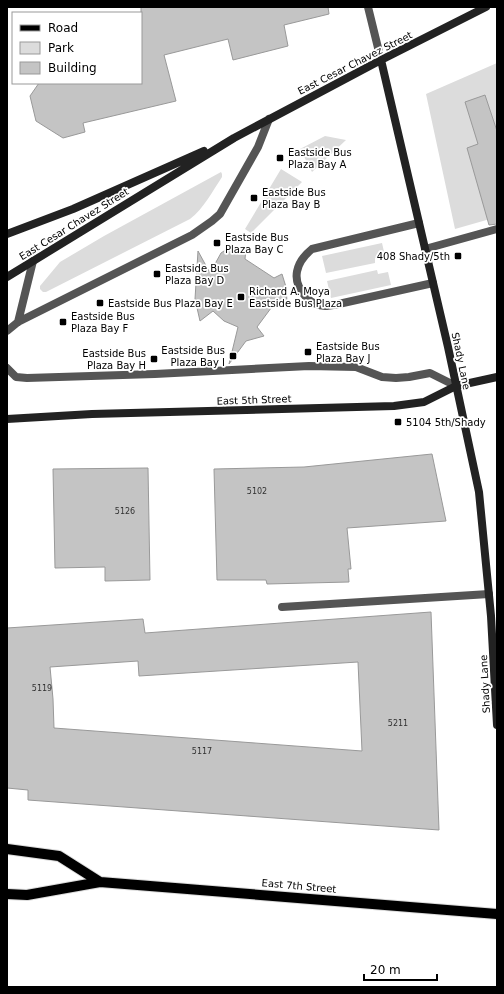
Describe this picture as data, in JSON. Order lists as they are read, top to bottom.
{
  "streets": {
    "main road": ["East 7th Street"],
    "street": ["East Cesar Chavez Street", "Shady Lane", "East 5th Street"]
  },
  "crossings": [
    ["East Cesar Chavez Street", "Shady Lane"],
    ["Shady Lane", "East 5th Street"]
  ],
  "places": {
    "transit": [
      "Eastside Bus Plaza Bay A",
      "Eastside Bus Plaza Bay B",
      "Eastside Bus Plaza Bay C",
      "408 Shady/5th",
      "Eastside Bus Plaza Bay D",
      "Richard A. Moya Eastside Bus Plaza",
      "Eastside Bus Plaza Bay E",
      "Eastside Bus Plaza Bay F",
      "Eastside Bus Plaza Bay J",
      "Eastside Bus Plaza Bay I",
      "Eastside Bus Plaza Bay H",
      "5104 5th/Shady"
    ]
  },
  "house_numbers": [
    "5102",
    "5126",
    "5119",
    "5211",
    "5117"
  ],
  "legend": ["Road", "Park", "Building"],
  "scale_bar": "20 m"
}
